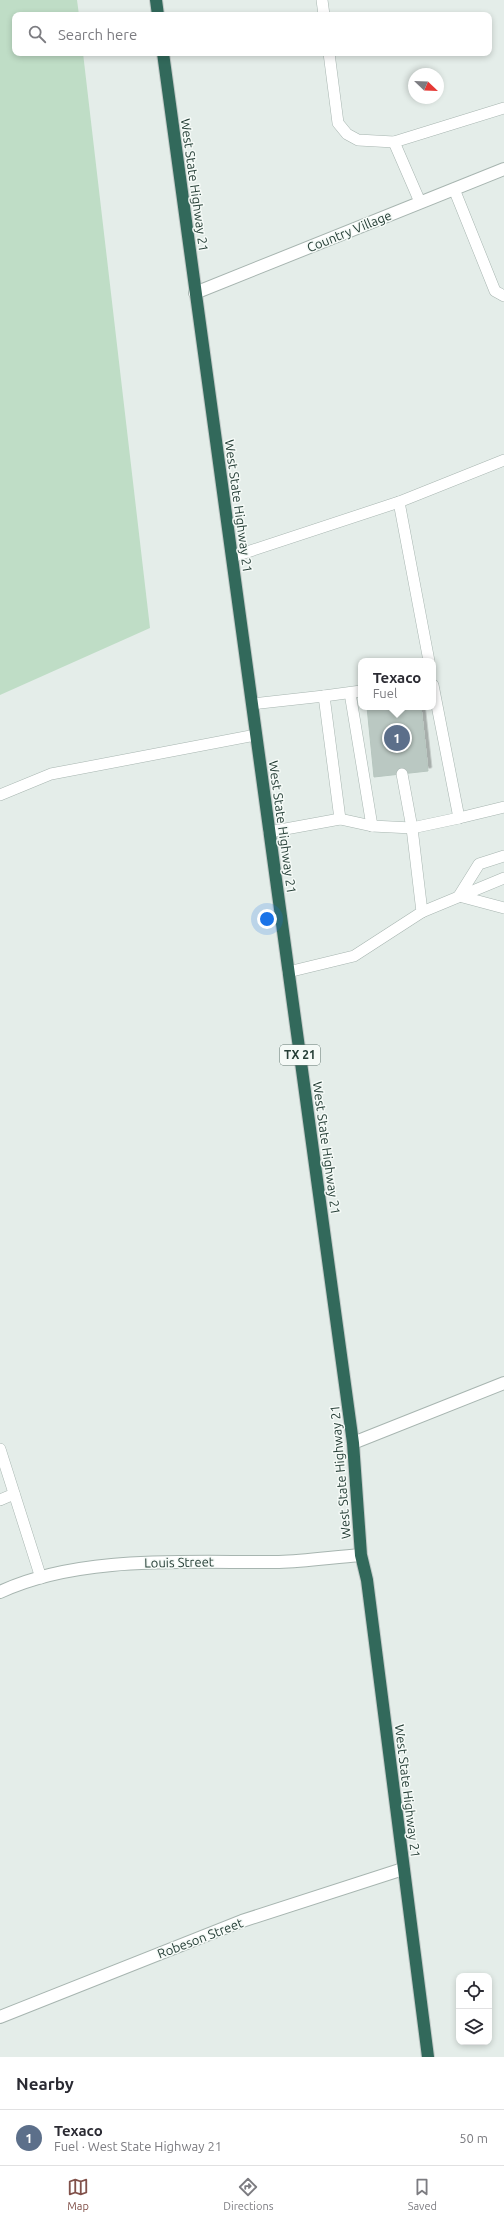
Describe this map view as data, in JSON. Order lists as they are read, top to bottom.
{
  "streets": {
    "highway": ["West State Highway 21", "TX 21"],
    "street": ["Country Village", "Louis Street", "Robeson Street"]
  },
  "crossings": [
    ["West State Highway 21", "Country Village"],
    ["West State Highway 21", "Louis Street"],
    ["West State Highway 21", "Robeson Street"]
  ],
  "north": "bottom right",
  "page": {
    "search": "Search here",
    "popup": ["Texaco", "Fuel"],
    "pins": "1",
    "heading": "Nearby",
    "list": [
      {
        "mark": "1",
        "name": "Texaco",
        "note": "Fuel · West State Highway 21",
        "value": "50 m"
      }
    ],
    "nav": ["Map", "Directions", "Saved"]
  }
}
